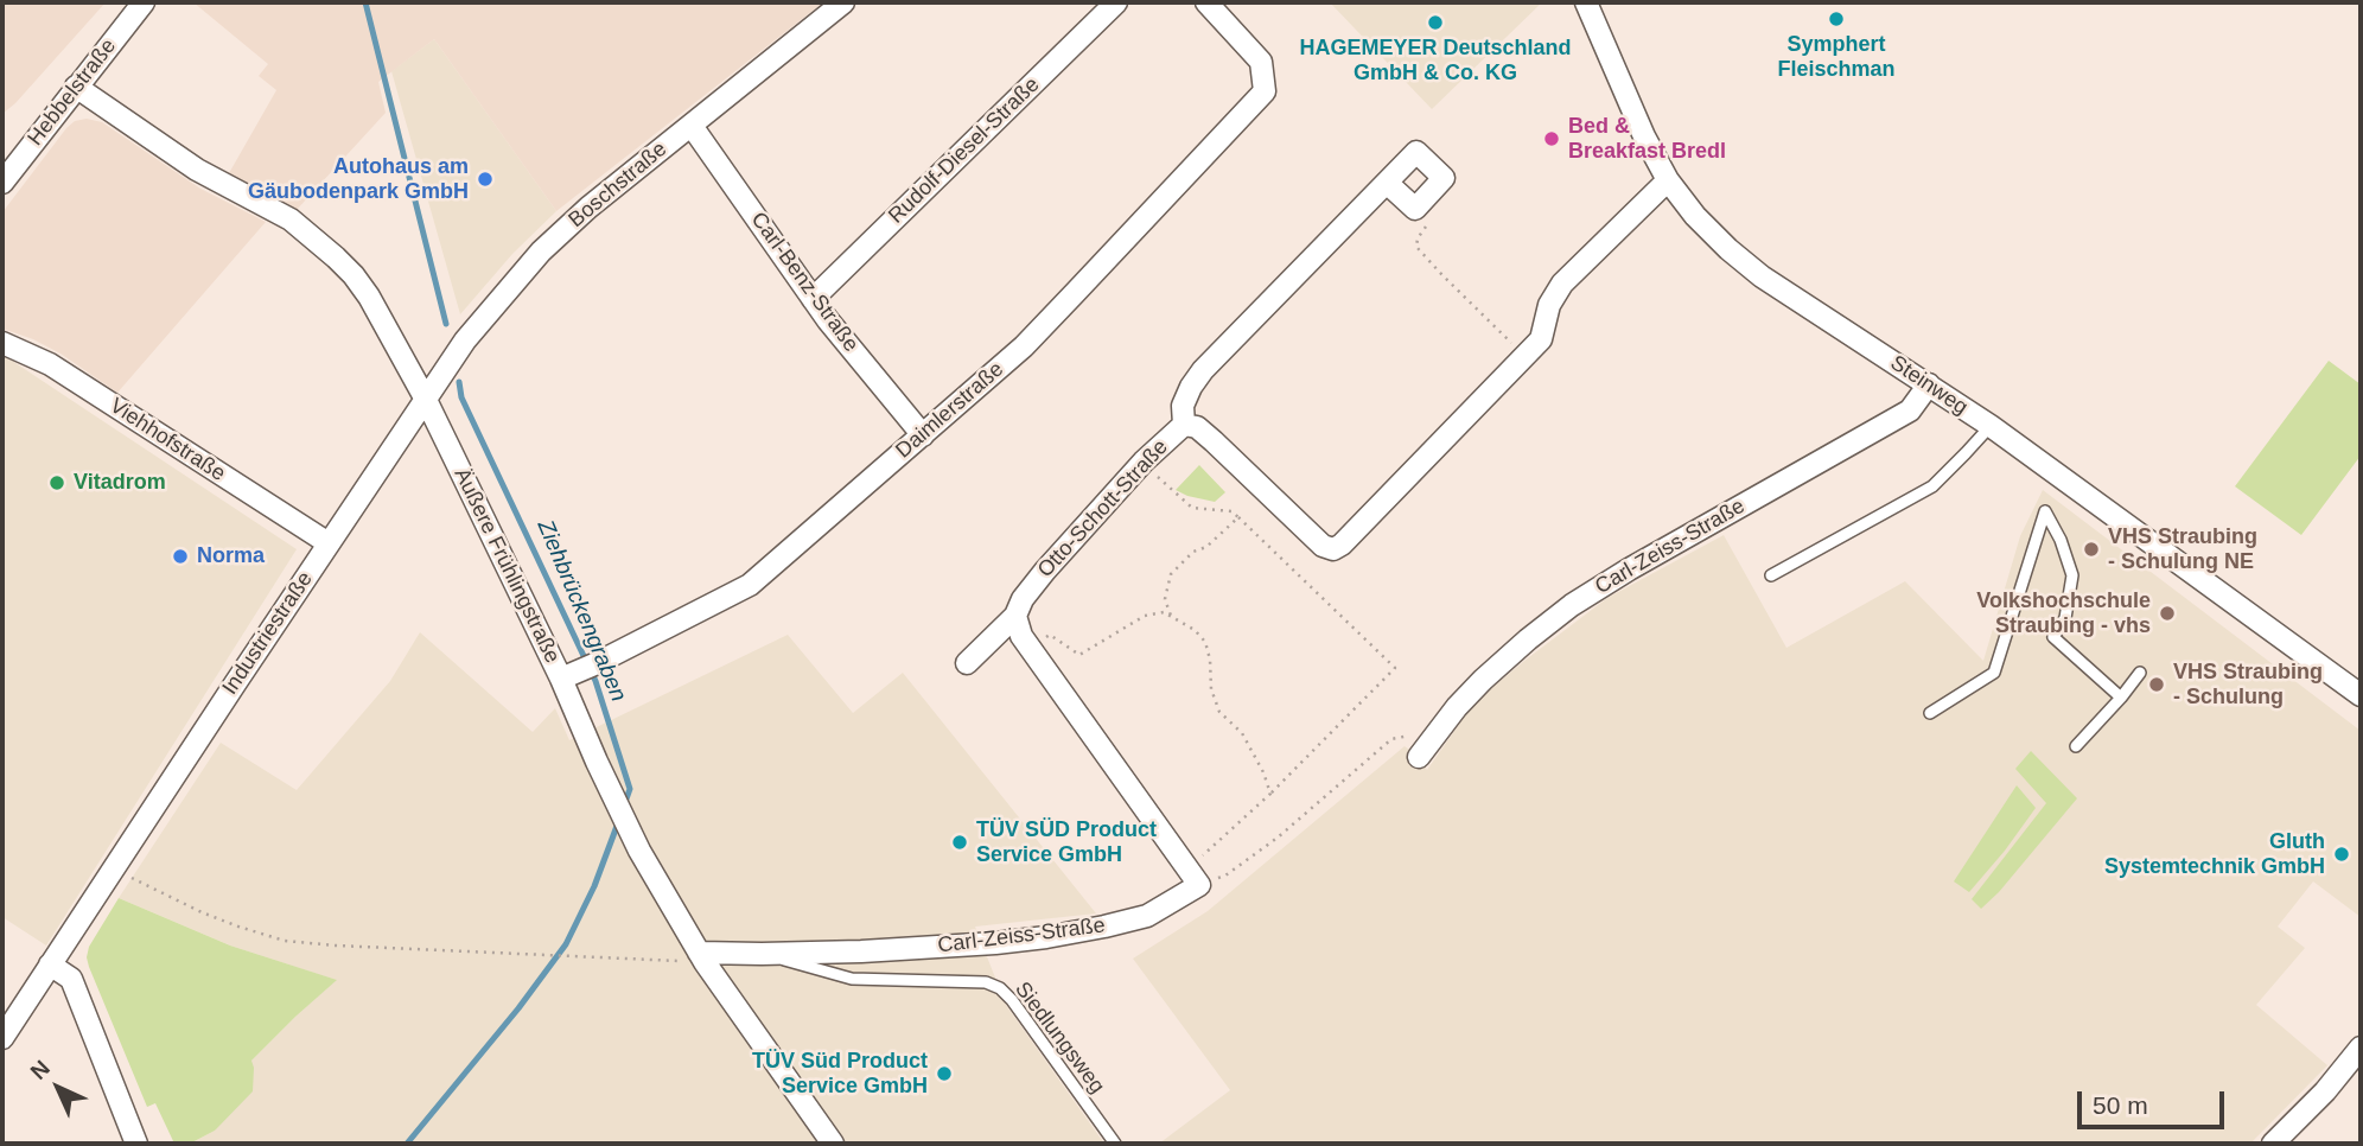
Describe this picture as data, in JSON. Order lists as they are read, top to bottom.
{
  "streets": {
    "street": [
      "Hebbelstraße",
      "Rudolf-Diesel-Straße",
      "Boschstraße",
      "Carl-Benz-Straße",
      "Steinweg",
      "Daimlerstraße",
      "Viehhofstraße",
      "Otto-Schott-Straße",
      "Carl-Zeiss-Straße",
      "Äußere Frühlingstraße",
      "Industriestraße"
    ],
    "lane": ["Siedlungsweg"]
  },
  "crossings": [
    ["Hebbelstraße", "Äußere Frühlingstraße"],
    ["Rudolf-Diesel-Straße", "Carl-Benz-Straße"],
    ["Boschstraße", "Carl-Benz-Straße"],
    ["Boschstraße", "Äußere Frühlingstraße"],
    ["Boschstraße", "Industriestraße"],
    ["Carl-Benz-Straße", "Daimlerstraße"],
    ["Steinweg", "Otto-Schott-Straße"],
    ["Steinweg", "Carl-Zeiss-Straße"],
    ["Daimlerstraße", "Äußere Frühlingstraße"],
    ["Viehhofstraße", "Industriestraße"],
    ["Carl-Zeiss-Straße", "Äußere Frühlingstraße"],
    ["Carl-Zeiss-Straße", "Siedlungsweg"],
    ["Äußere Frühlingstraße", "Industriestraße"]
  ],
  "water": ["Ziehbrückengraben"],
  "places": [
    "Symphert Fleischman",
    "HAGEMEYER Deutschland GmbH & Co. KG",
    "Bed & Breakfast Bredl",
    "Autohaus am Gäubodenpark GmbH",
    "Vitadrom",
    "VHS Straubing - Schulung NE",
    "Norma",
    "Volkshochschule Straubing - vhs",
    "VHS Straubing - Schulung",
    "TÜV SÜD Product Service GmbH",
    "Gluth Systemtechnik GmbH",
    "TÜV Süd Product Service GmbH"
  ],
  "scale_bar": "50 m",
  "north": "top left"
}
